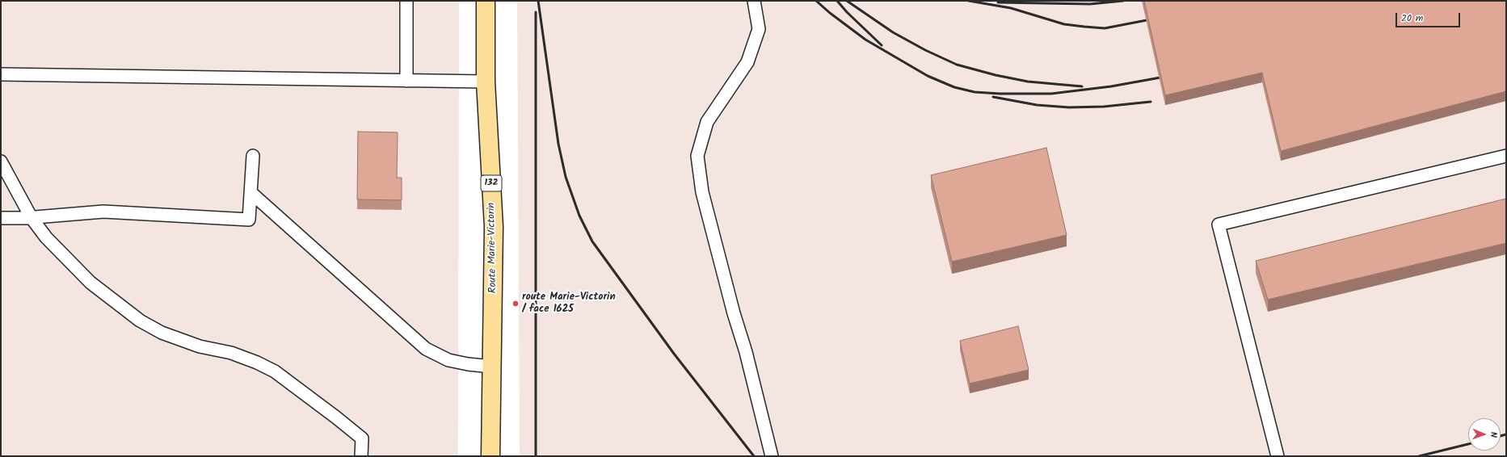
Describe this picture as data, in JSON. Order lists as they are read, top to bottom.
{
  "streets": {
    "main road": ["132", "Route Marie-Victorin"]
  },
  "places": ["route Marie-Victorin / face 1625"],
  "scale_bar": "20 m",
  "north": "right"
}
